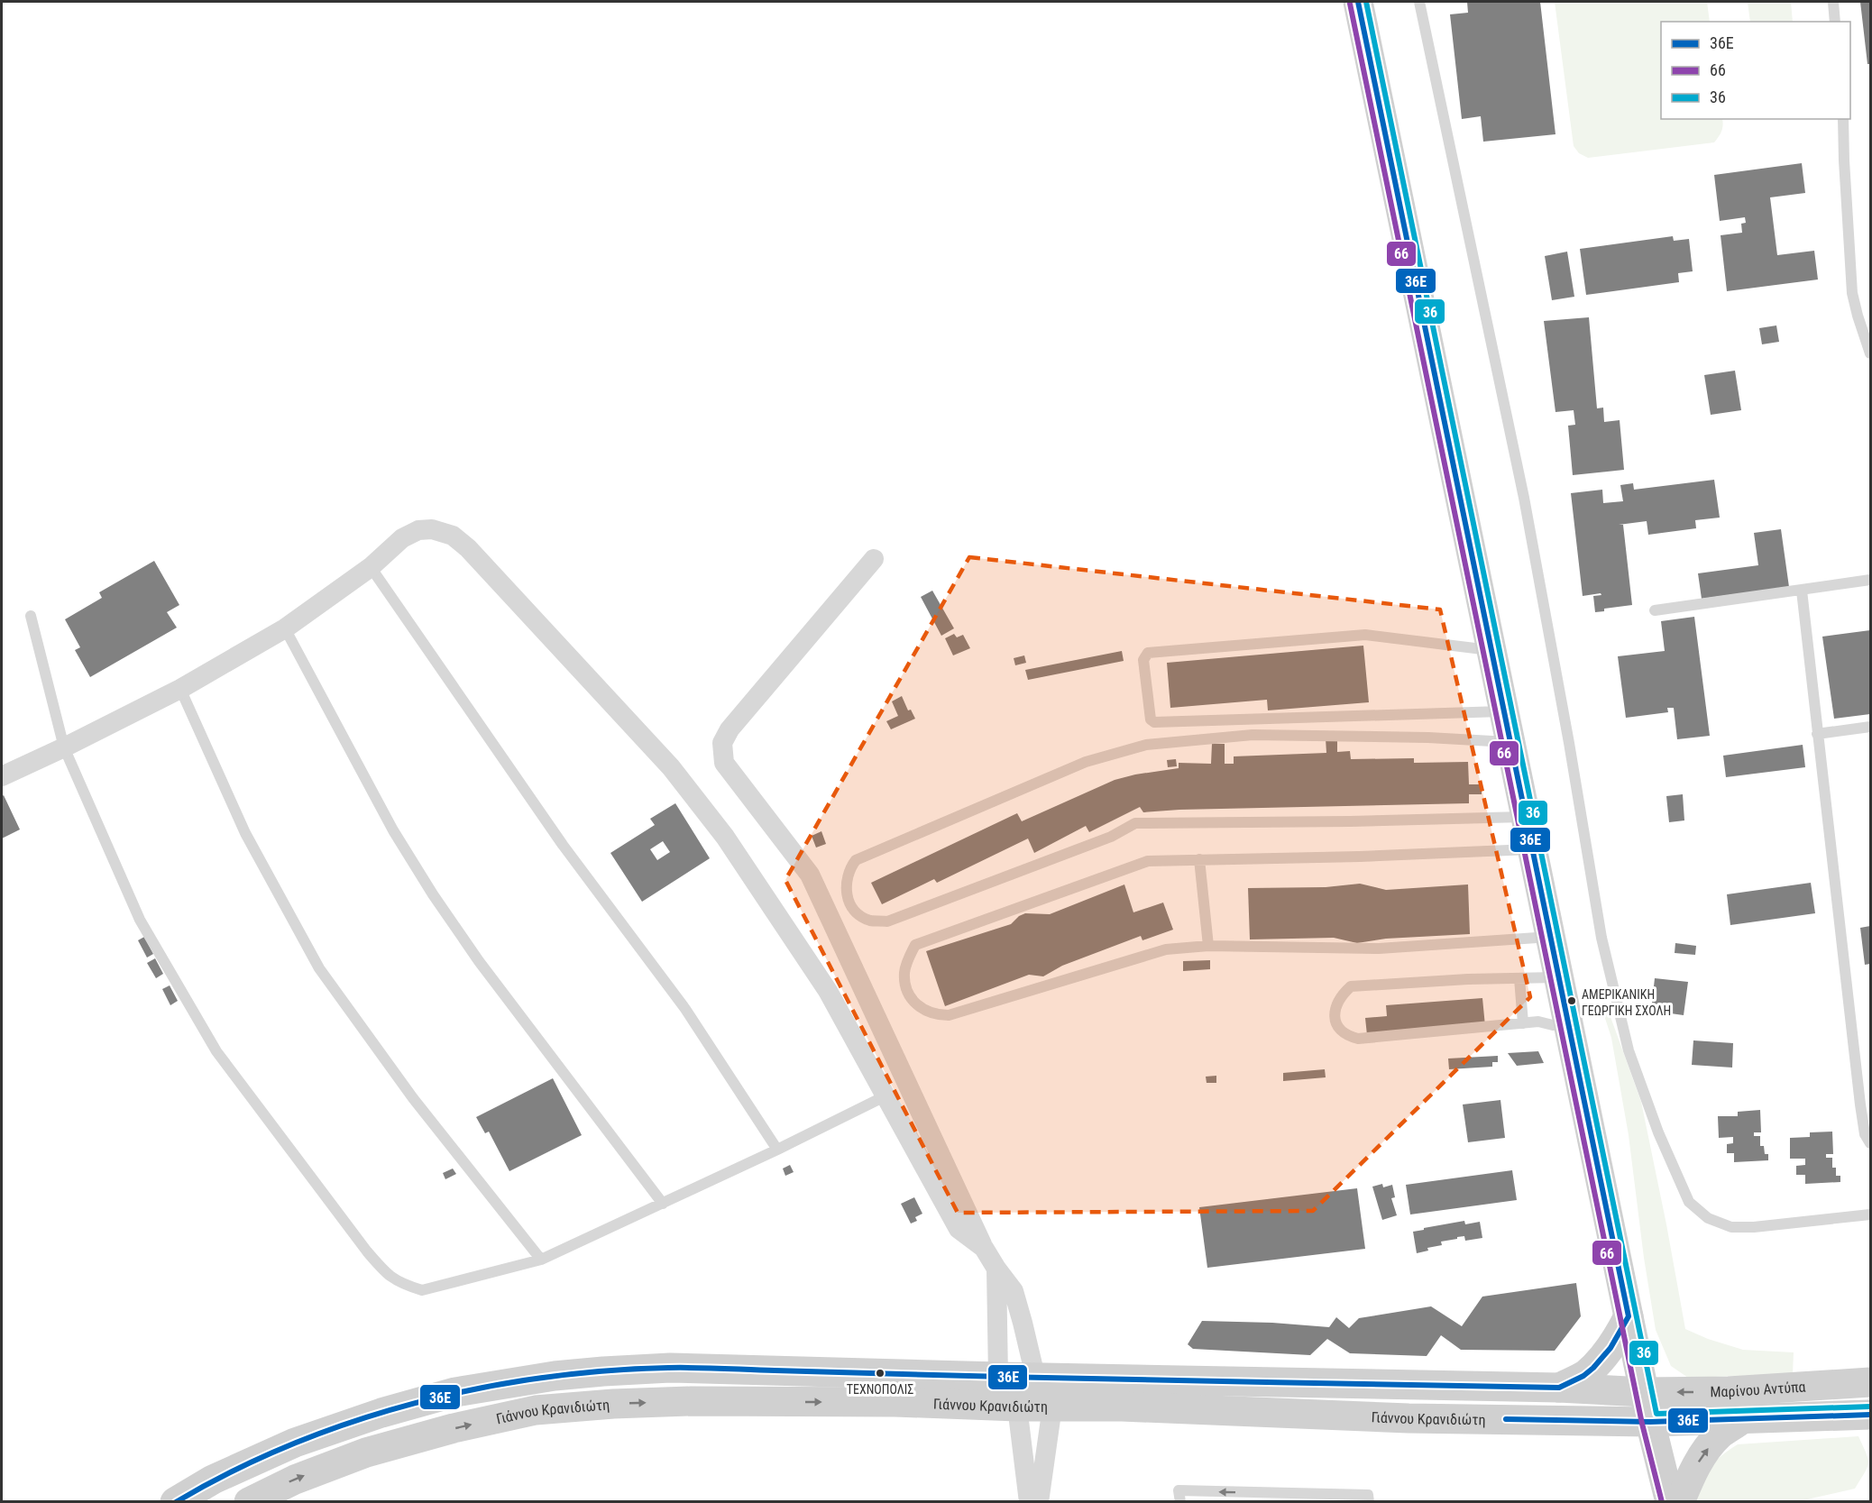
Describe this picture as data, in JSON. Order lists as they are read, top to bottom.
{
  "streets": {
    "street": ["Μαρίνου Αντύπα", "Γιάννου Κρανιδιώτη"]
  },
  "crossings": [
    ["Μαρίνου Αντύπα", "Γιάννου Κρανιδιώτη"]
  ],
  "places": ["ΑΜΕΡΙΚΑΝΙΚΗ ΓΕΩΡΓΙΚΗ ΣΧΟΛΗ", "ΤΕΧΝΟΠΟΛΙΣ"],
  "lines": ["transit line 36Ε", "transit line 36", "transit line 66"],
  "legend": ["36Ε", "66", "36"]
}
